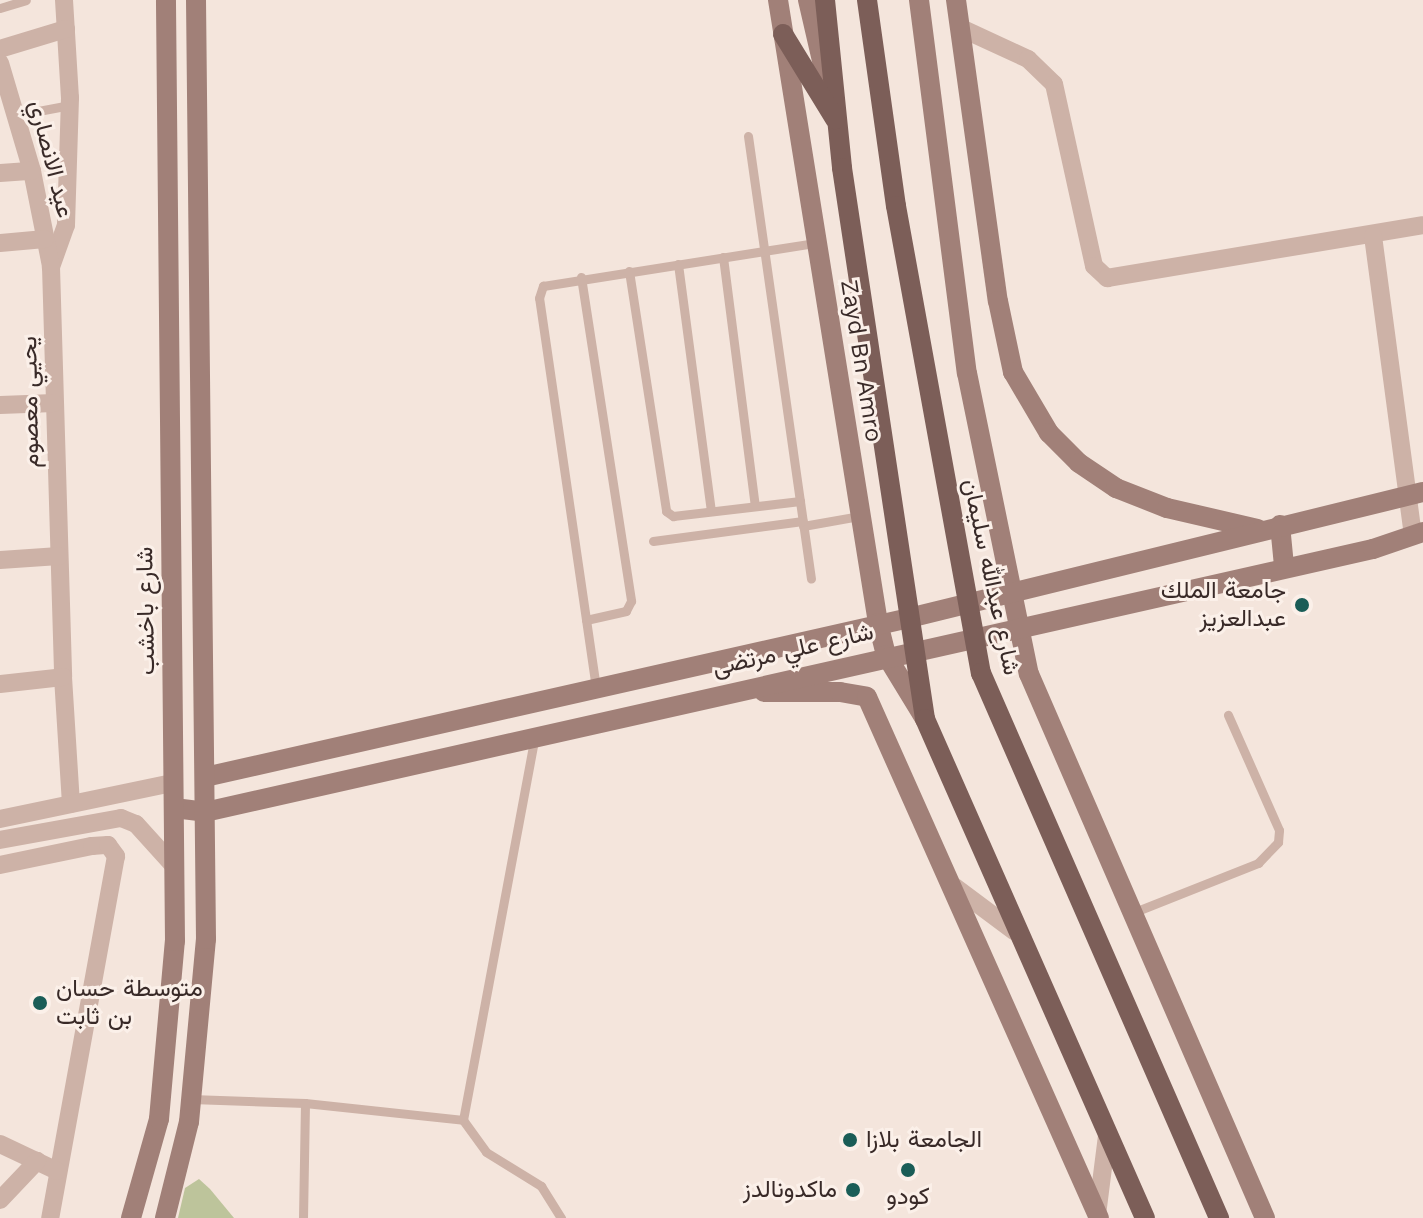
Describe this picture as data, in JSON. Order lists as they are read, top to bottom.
{
  "streets": {
    "main road": [
      "Zayd Bn Amro",
      "شارع عبدالله سليمان",
      "شارع باخشب",
      "شارع علي مرتضى"
    ],
    "street": ["عيد الانصاري", "يحيي معصوم"]
  },
  "crossings": [
    ["عيد الانصاري", "يحيي معصوم"],
    ["Zayd Bn Amro", "شارع علي مرتضى"],
    ["شارع عبدالله سليمان", "شارع علي مرتضى"],
    ["شارع باخشب", "شارع علي مرتضى"]
  ],
  "places": [
    "جامعة الملك عبدالعزيز",
    "متوسطة حسان بن ثابت",
    "الجامعة بلازا",
    "كودو",
    "ماكدونالدز"
  ]
}
